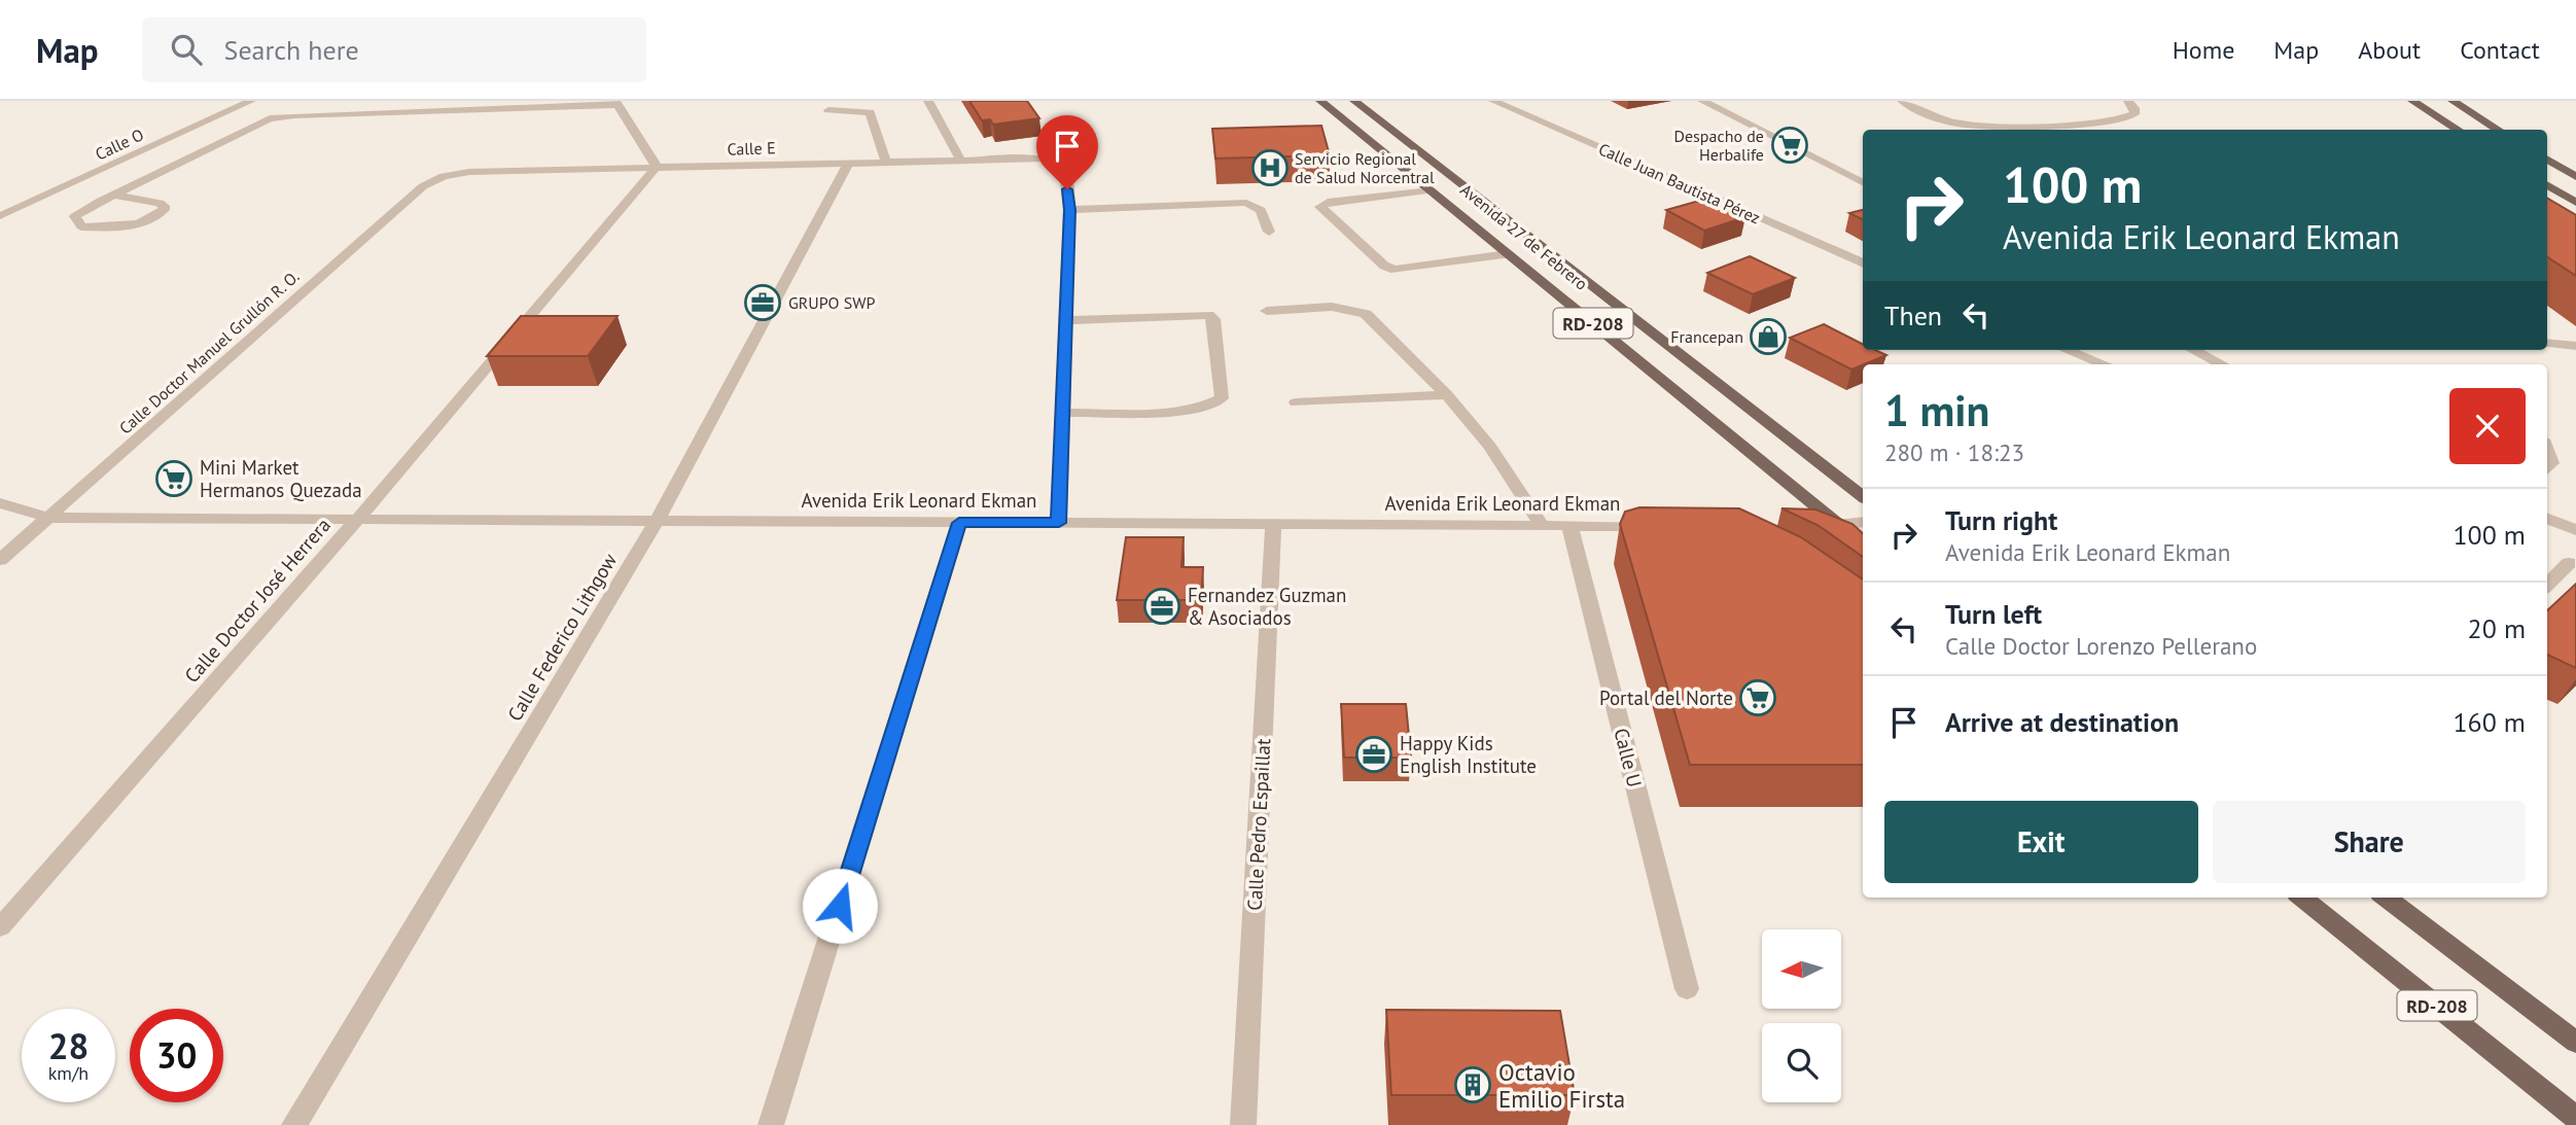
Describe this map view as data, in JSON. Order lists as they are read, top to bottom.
{
  "streets": {
    "main road": ["Avenida 27 de Febrero", "RD-208"],
    "street": [
      "Calle O",
      "Calle E",
      "Calle Juan Bautista Pérez",
      "Calle Doctor Manuel Grullón R. O.",
      "Avenida Erik Leonard Ekman",
      "Calle Doctor José Herrera",
      "Calle Federico Lithgow",
      "Calle U",
      "Calle Pedro Espaillat"
    ]
  },
  "crossings": [
    ["Calle E", "Calle Doctor Manuel Grullón R. O."],
    ["Calle E", "Calle Doctor José Herrera"],
    ["Calle E", "Calle Federico Lithgow"],
    ["Calle Doctor Manuel Grullón R. O.", "Avenida Erik Leonard Ekman"],
    ["Avenida Erik Leonard Ekman", "Calle Doctor José Herrera"],
    ["Avenida Erik Leonard Ekman", "Calle Federico Lithgow"],
    ["Avenida Erik Leonard Ekman", "Calle U"],
    ["Avenida Erik Leonard Ekman", "Calle Pedro Espaillat"]
  ],
  "places": {
    "supermarket": ["Despacho de Herbalife", "Mini Market Hermanos Quezada", "Portal del Norte"],
    "hospital": ["Servicio Regional de Salud Norcentral"],
    "office": ["GRUPO SWP", "Fernandez Guzman & Asociados", "Happy Kids English Institute"],
    "shop": ["Francepan"],
    "building": ["Octavio Emilio Firsta"]
  },
  "north": "left",
  "page": {
    "header": "Map",
    "search": "Search here",
    "nav": [
      "Home",
      "Map",
      "About",
      "Contact"
    ],
    "turn": ["100 m", "Avenida Erik Leonard Ekman"],
    "then": "Then",
    "heading": ["1 min", "280 m · 18:23"],
    "list": [
      {
        "name": "Turn right",
        "note": "Avenida Erik Leonard Ekman",
        "value": "100 m"
      },
      {
        "name": "Turn left",
        "note": "Calle Doctor Lorenzo Pellerano",
        "value": "20 m"
      },
      {
        "name": "Arrive at destination",
        "value": "160 m"
      }
    ],
    "buttons": ["Exit", "Share"],
    "speed": "28 km/h",
    "limit": "30"
  }
}
